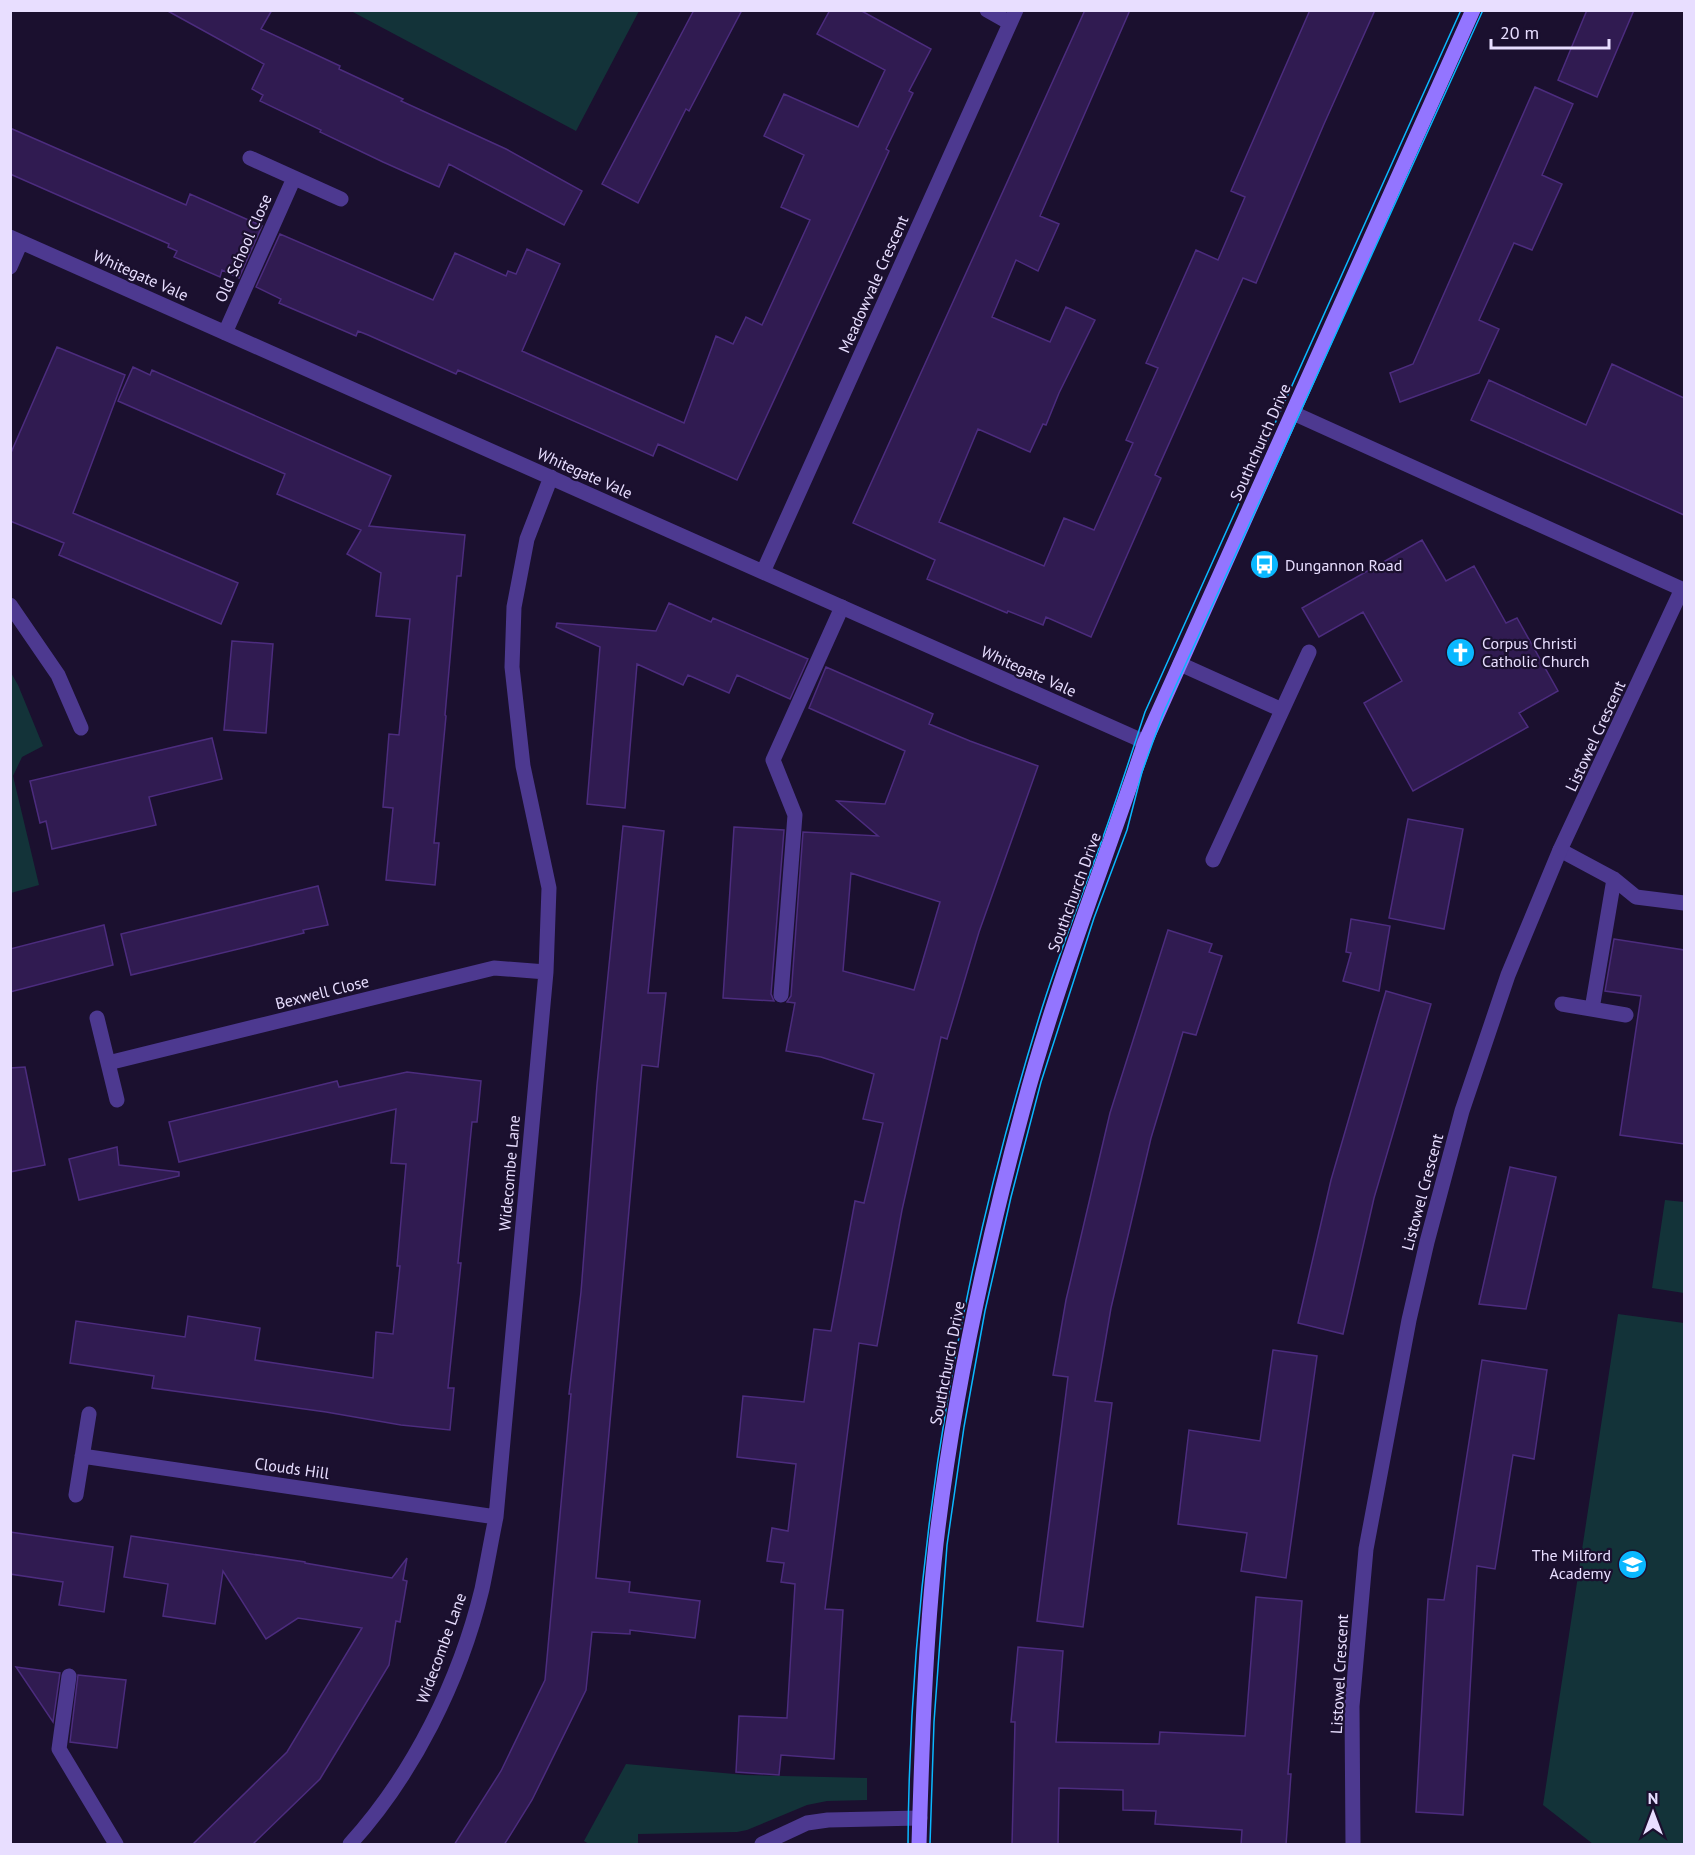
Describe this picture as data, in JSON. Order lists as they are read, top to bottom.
{
  "streets": {
    "street": [
      "Old School Close",
      "Whitegate Vale",
      "Meadowvale Crescent",
      "Southchurch Drive",
      "Listowel Crescent",
      "Bexwell Close",
      "Widecombe Lane",
      "Clouds Hill"
    ]
  },
  "crossings": [
    ["Old School Close", "Whitegate Vale"],
    ["Whitegate Vale", "Meadowvale Crescent"],
    ["Whitegate Vale", "Southchurch Drive"],
    ["Whitegate Vale", "Widecombe Lane"],
    ["Bexwell Close", "Widecombe Lane"],
    ["Widecombe Lane", "Clouds Hill"]
  ],
  "places": {
    "bus stop": ["Dungannon Road"],
    "church": ["Corpus Christi Catholic Church"],
    "school or university": ["The Milford Academy"]
  },
  "scale_bar": "20 m",
  "north": "top"
}
